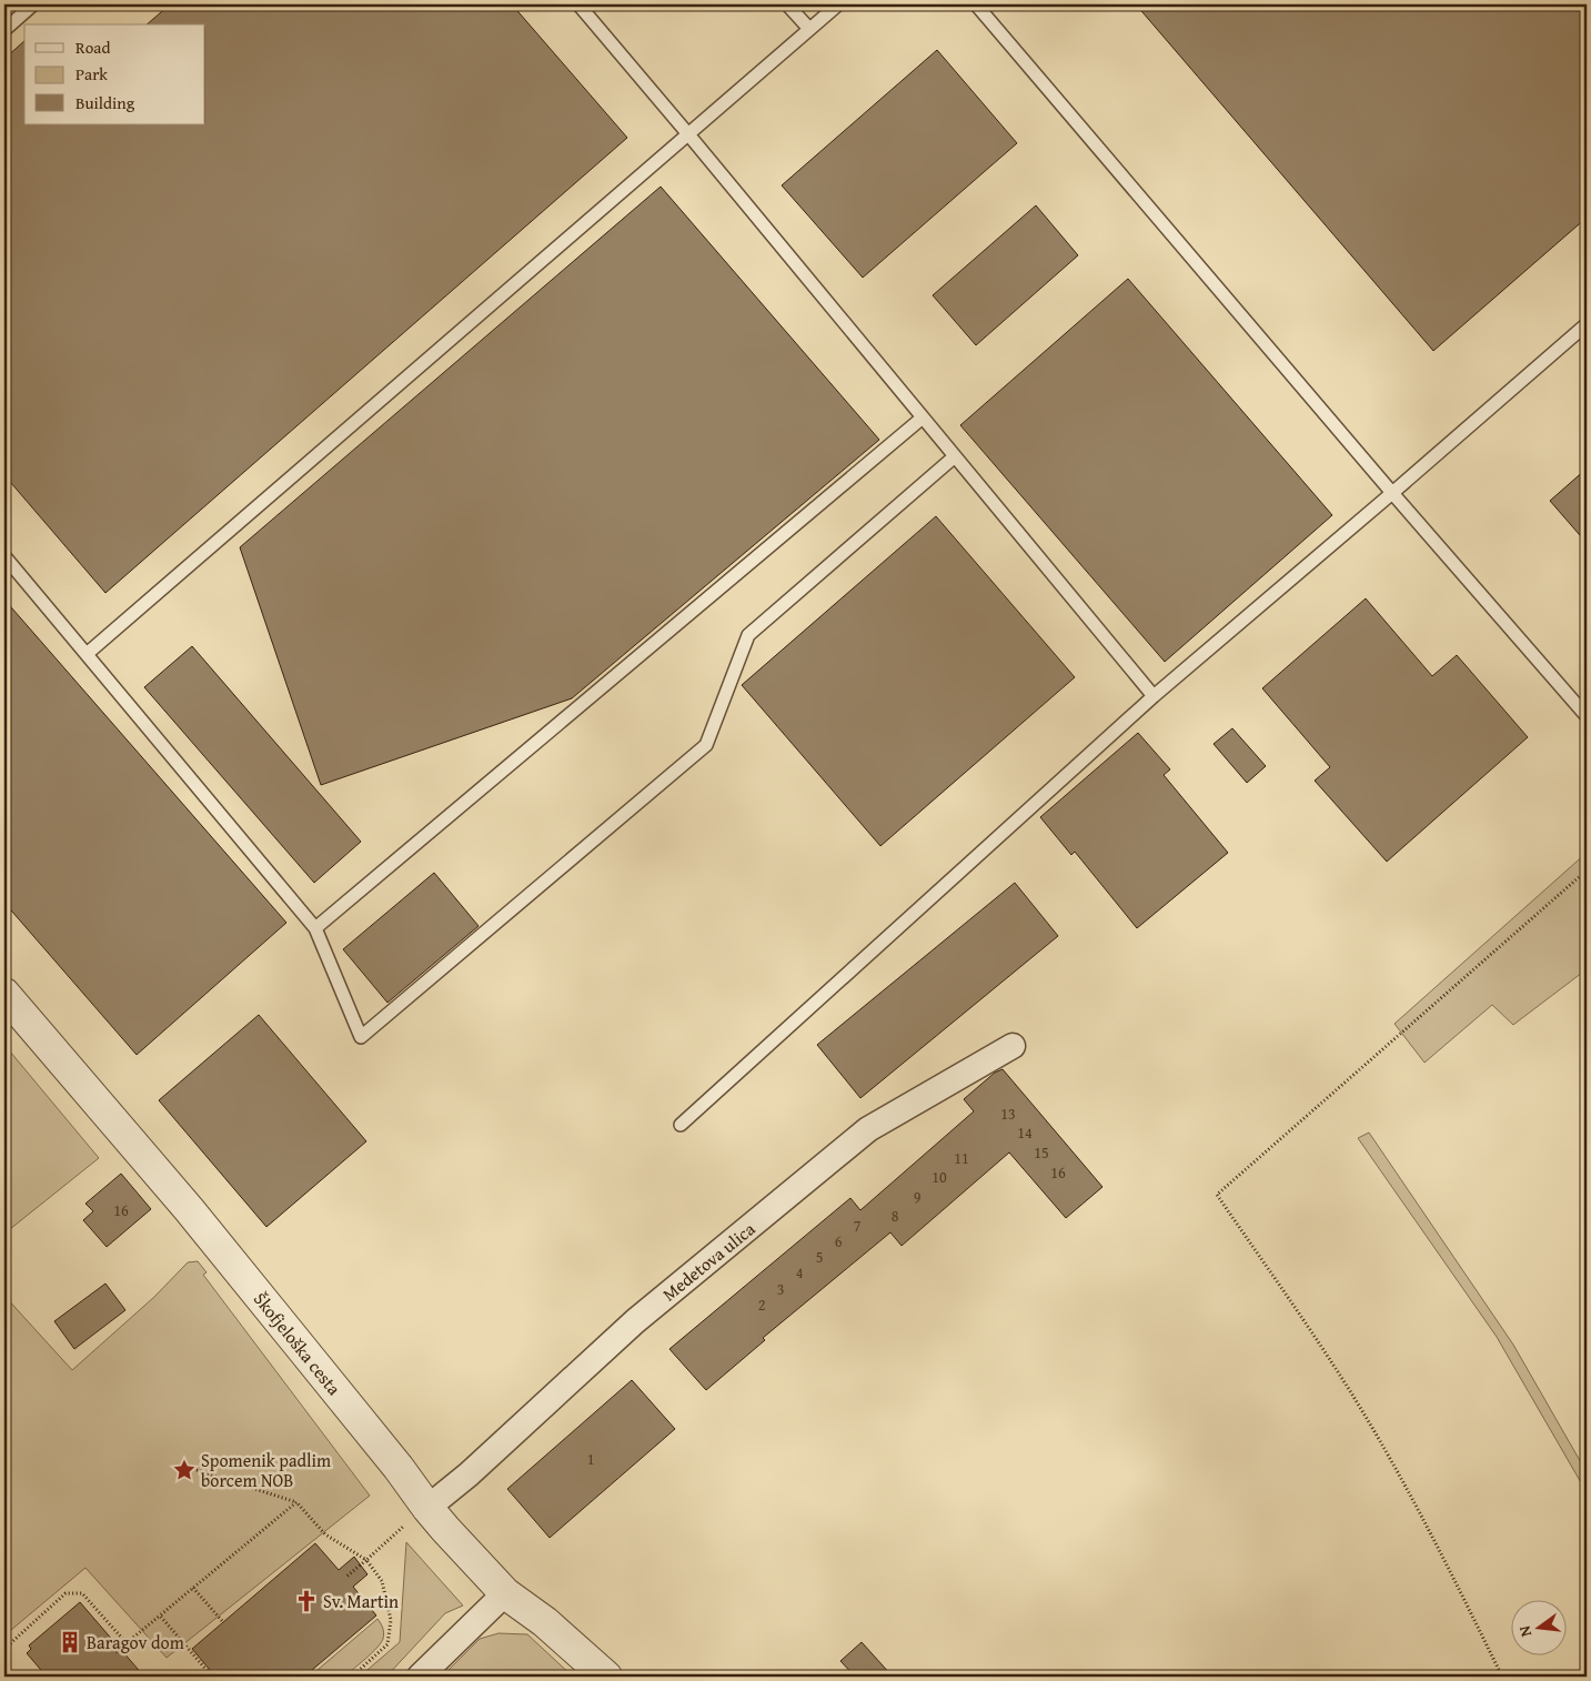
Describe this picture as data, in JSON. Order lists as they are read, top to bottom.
{
  "streets": {
    "street": ["Medetova ulica", "Škofjeloška cesta"]
  },
  "crossings": [
    ["Medetova ulica", "Škofjeloška cesta"]
  ],
  "places": {
    "place": ["Spomenik padlim borcem NOB"],
    "church": ["Sv. Martin"],
    "building": ["Baragov dom"]
  },
  "house_numbers": [
    "13",
    "14",
    "15",
    "11",
    "16",
    "10",
    "9",
    "16",
    "8",
    "7",
    "6",
    "5",
    "4",
    "3",
    "2",
    "1"
  ],
  "legend": ["Road", "Park", "Building"],
  "north": "left"
}
